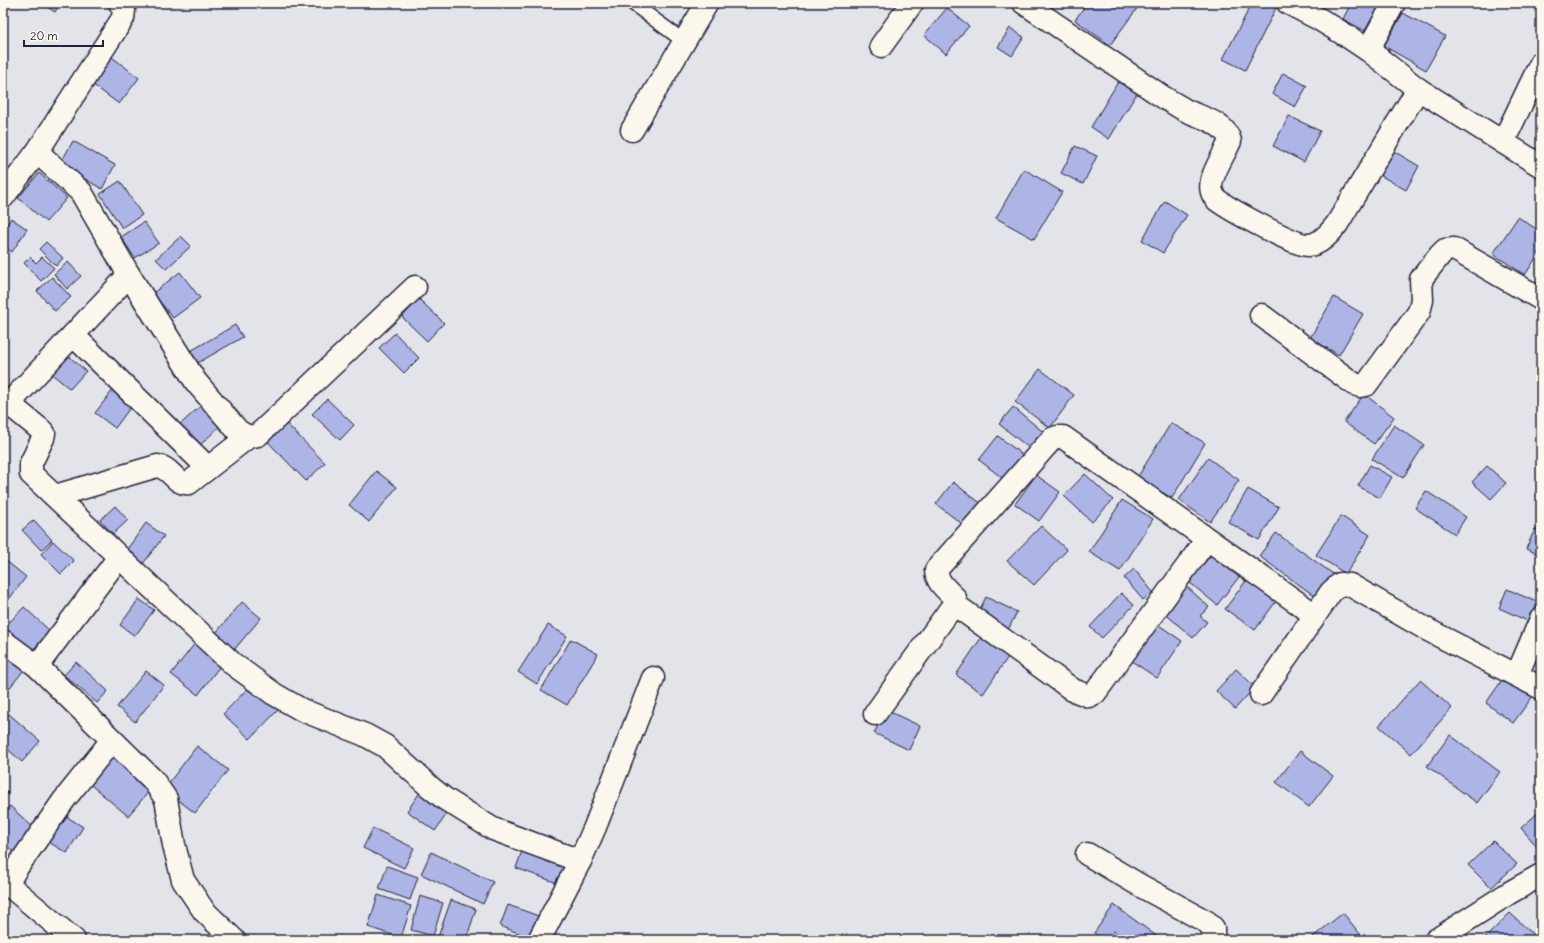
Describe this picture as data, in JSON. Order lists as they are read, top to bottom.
{
  "scale_bar": "20 m"
}
